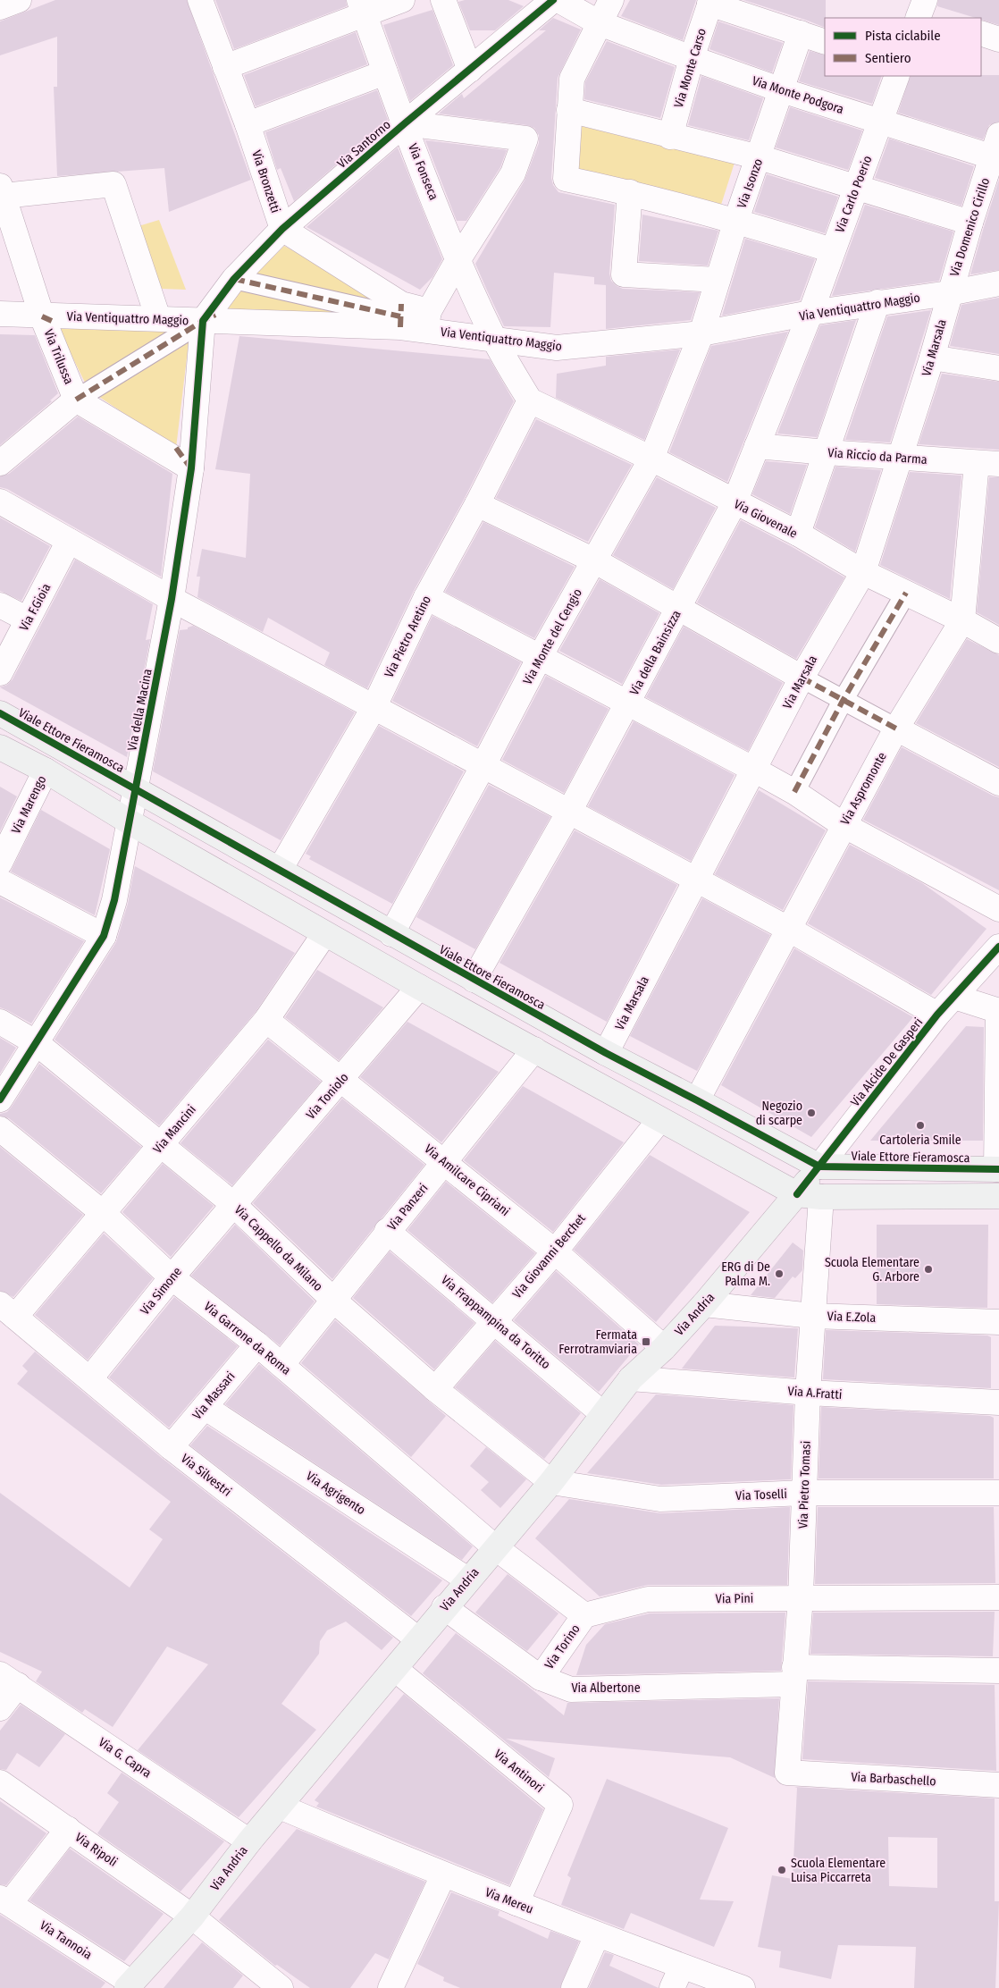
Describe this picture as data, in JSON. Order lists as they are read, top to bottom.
{
  "streets": {
    "main road": ["Viale Ettore Fieramosca", "Via Alcide De Gasperi", "Via Andria"],
    "street": [
      "Via Monte Carso",
      "Via Monte Podgora",
      "Via Santorno",
      "Via Fonseca",
      "Via Bronzetti",
      "Via Isonzo",
      "Via Carlo Poerio",
      "Via Domenico Cirillo",
      "Via Ventiquattro Maggio",
      "Via Marsala",
      "Via Trilussa",
      "Via Riccio da Parma",
      "Via Giovenale",
      "Via F.Gioia",
      "Via Pietro Aretino",
      "Via Monte del Cengio",
      "Via della Bainsizza",
      "Via della Macina",
      "Via Aspromonte",
      "Via Marengo",
      "Via Toniolo",
      "Via Mancini",
      "Via Amilcare Cipriani",
      "Via Panzeri",
      "Via Cappello da Milano",
      "Via Giovanni Berchet",
      "Via Simone",
      "Via E.Zola",
      "Via Frappampina da Toritto",
      "Via Garrone da Roma",
      "Via A.Fratti",
      "Via Massari",
      "Via Silvestri",
      "Via Pietro Tomasi",
      "Via Agrigento",
      "Via Toselli",
      "Via Pini",
      "Via Torino",
      "Via Albertone",
      "Via G. Capra",
      "Via Antinori",
      "Via Barbaschello",
      "Via Ripoli",
      "Via Mereu",
      "Via Tannoia"
    ]
  },
  "crossings": [
    ["Via Monte Carso", "Via Monte Podgora"],
    ["Via Monte Podgora", "Via Isonzo"],
    ["Via Monte Podgora", "Via Carlo Poerio"],
    ["Via Monte Podgora", "Via Domenico Cirillo"],
    ["Via Santorno", "Via Fonseca"],
    ["Via Santorno", "Via Bronzetti"],
    ["Via Santorno", "Via Ventiquattro Maggio"],
    ["Via Santorno", "Via della Macina"],
    ["Via Fonseca", "Via Ventiquattro Maggio"],
    ["Via Fonseca", "Via Giovenale"],
    ["Via Fonseca", "Via Pietro Aretino"],
    ["Via Bronzetti", "Via Ventiquattro Maggio"],
    ["Via Isonzo", "Via Ventiquattro Maggio"],
    ["Via Isonzo", "Via Monte del Cengio"],
    ["Via Carlo Poerio", "Via Ventiquattro Maggio"],
    ["Via Carlo Poerio", "Via della Bainsizza"],
    ["Via Domenico Cirillo", "Via Ventiquattro Maggio"],
    ["Via Domenico Cirillo", "Via Marsala"],
    ["Via Ventiquattro Maggio", "Via Marsala"],
    ["Via Ventiquattro Maggio", "Via Trilussa"],
    ["Via Ventiquattro Maggio", "Via Monte del Cengio"],
    ["Via Ventiquattro Maggio", "Via della Bainsizza"],
    ["Via Ventiquattro Maggio", "Via della Macina"],
    ["Via Marsala", "Via Riccio da Parma"],
    ["Via Marsala", "Via Giovenale"],
    ["Via Marsala", "Viale Ettore Fieramosca"],
    ["Via Trilussa", "Via della Macina"],
    ["Via Riccio da Parma", "Via della Bainsizza"],
    ["Via Riccio da Parma", "Via Aspromonte"],
    ["Via Giovenale", "Via Pietro Aretino"],
    ["Via Giovenale", "Via Monte del Cengio"],
    ["Via Giovenale", "Via della Bainsizza"],
    ["Via Giovenale", "Via Aspromonte"],
    ["Via Pietro Aretino", "Viale Ettore Fieramosca"],
    ["Via Monte del Cengio", "Viale Ettore Fieramosca"],
    ["Via della Bainsizza", "Viale Ettore Fieramosca"],
    ["Via della Macina", "Viale Ettore Fieramosca"],
    ["Via della Macina", "Via Cappello da Milano"],
    ["Viale Ettore Fieramosca", "Via Aspromonte"],
    ["Viale Ettore Fieramosca", "Via Alcide De Gasperi"],
    ["Via Alcide De Gasperi", "Via Andria"],
    ["Via Toniolo", "Via Amilcare Cipriani"],
    ["Via Toniolo", "Via Cappello da Milano"],
    ["Via Toniolo", "Via Simone"],
    ["Via Mancini", "Via Amilcare Cipriani"],
    ["Via Mancini", "Via Cappello da Milano"],
    ["Via Mancini", "Via Garrone da Roma"],
    ["Via Mancini", "Via Silvestri"],
    ["Via Amilcare Cipriani", "Via Panzeri"],
    ["Via Amilcare Cipriani", "Via Giovanni Berchet"],
    ["Via Amilcare Cipriani", "Via Andria"],
    ["Via Panzeri", "Via Cappello da Milano"],
    ["Via Panzeri", "Via Frappampina da Toritto"],
    ["Via Panzeri", "Via Garrone da Roma"],
    ["Via Cappello da Milano", "Via Giovanni Berchet"],
    ["Via Cappello da Milano", "Via Simone"],
    ["Via Cappello da Milano", "Via Andria"],
    ["Via Cappello da Milano", "Via Toselli"],
    ["Via Giovanni Berchet", "Via Frappampina da Toritto"],
    ["Via Simone", "Via Garrone da Roma"],
    ["Via Simone", "Via Silvestri"],
    ["Via Andria", "Via E.Zola"],
    ["Via Andria", "Via Frappampina da Toritto"],
    ["Via Andria", "Via Garrone da Roma"],
    ["Via Andria", "Via A.Fratti"],
    ["Via Andria", "Via Silvestri"],
    ["Via Andria", "Via Agrigento"],
    ["Via Andria", "Via Toselli"],
    ["Via Andria", "Via Albertone"],
    ["Via Andria", "Via G. Capra"],
    ["Via Andria", "Via Antinori"],
    ["Via Andria", "Via Ripoli"],
    ["Via Andria", "Via Mereu"],
    ["Via Andria", "Via Tannoia"],
    ["Via E.Zola", "Via Pietro Tomasi"],
    ["Via Garrone da Roma", "Via Massari"],
    ["Via A.Fratti", "Via Pietro Tomasi"],
    ["Via Massari", "Via Silvestri"],
    ["Via Massari", "Via Agrigento"],
    ["Via Pietro Tomasi", "Via Toselli"],
    ["Via Pietro Tomasi", "Via Pini"],
    ["Via Pietro Tomasi", "Via Albertone"],
    ["Via Pietro Tomasi", "Via Barbaschello"],
    ["Via Pini", "Via Torino"],
    ["Via Torino", "Via Albertone"],
    ["Via Antinori", "Via Mereu"]
  ],
  "places": {
    "other": [
      "Negozio di scarpe",
      "Cartoleria Smile",
      "Scuola Elementare G. Arbore",
      "ERG di De Palma M.",
      "Scuola Elementare Luisa Piccarreta"
    ],
    "transit": ["Fermata Ferrotramviaria"]
  },
  "legend": ["Pista ciclabile", "Sentiero"]
}
